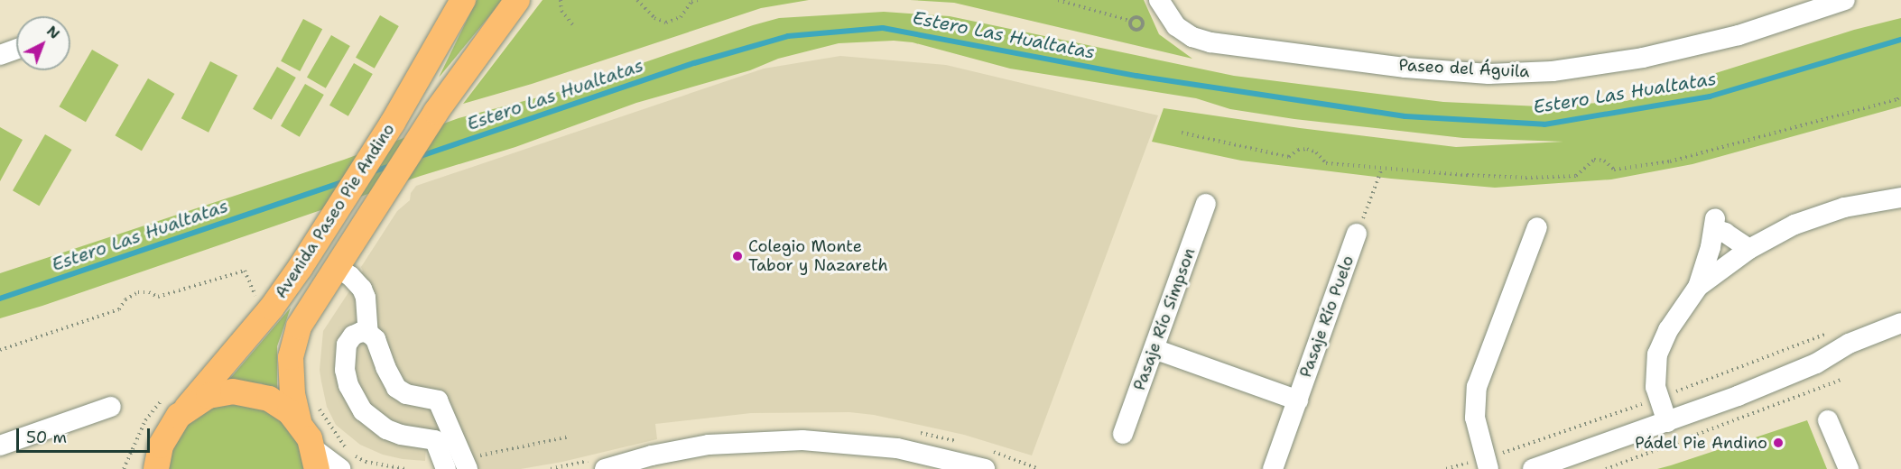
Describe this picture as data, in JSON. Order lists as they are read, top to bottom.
{
  "streets": {
    "main road": ["Avenida Paseo Pie Andino"],
    "street": ["Paseo del Águila", "Pasaje Río Puelo", "Pasaje Río Simpson"]
  },
  "water": ["Estero Las Hualtatas"],
  "places": ["Colegio Monte Tabor y Nazareth", "Pádel Pie Andino"],
  "scale_bar": "50 m",
  "north": "top right"
}
